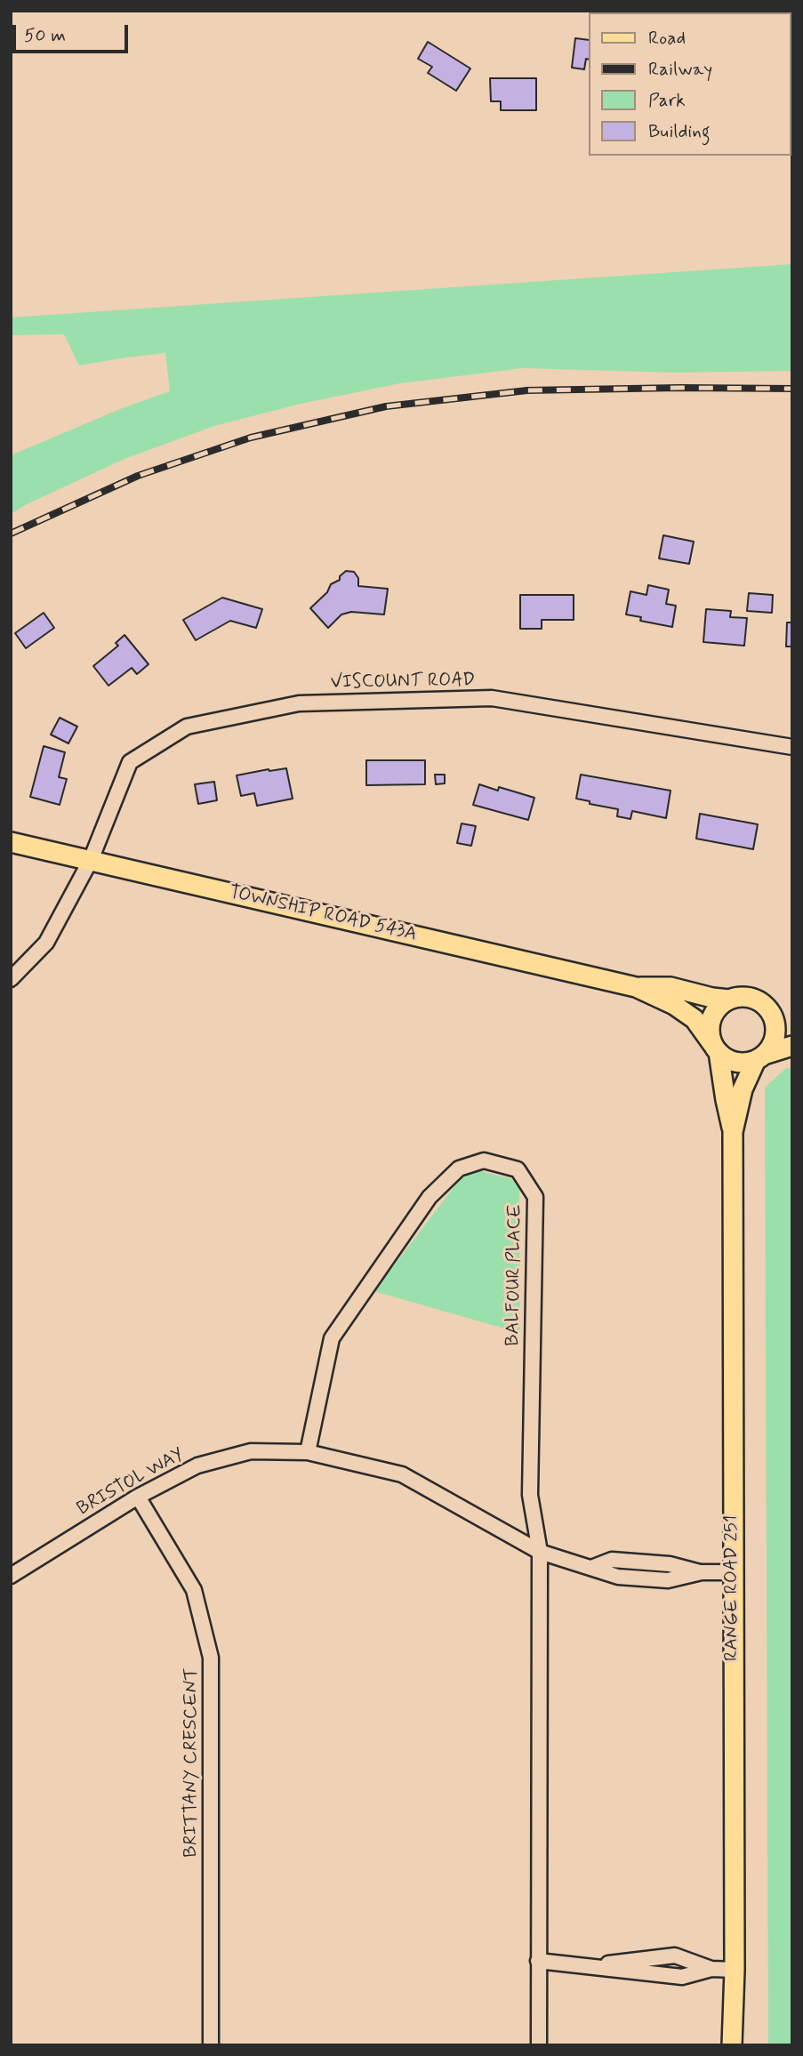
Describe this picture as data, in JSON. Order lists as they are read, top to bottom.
{
  "streets": {
    "main road": ["TOWNSHIP ROAD 543A", "RANGE ROAD 251"],
    "street": [
      "VISCOUNT ROAD",
      "BALFOUR PLACE",
      "BRISTOL WAY",
      "BRITTANY CRESCENT"
    ]
  },
  "crossings": [
    ["VISCOUNT ROAD", "TOWNSHIP ROAD 543A"],
    ["TOWNSHIP ROAD 543A", "RANGE ROAD 251"],
    ["BALFOUR PLACE", "BRISTOL WAY"],
    ["BRISTOL WAY", "RANGE ROAD 251"],
    ["BRISTOL WAY", "BRITTANY CRESCENT"]
  ],
  "legend": [
    "Road",
    "Railway",
    "Park",
    "Building"
  ],
  "scale_bar": "50 m"
}
